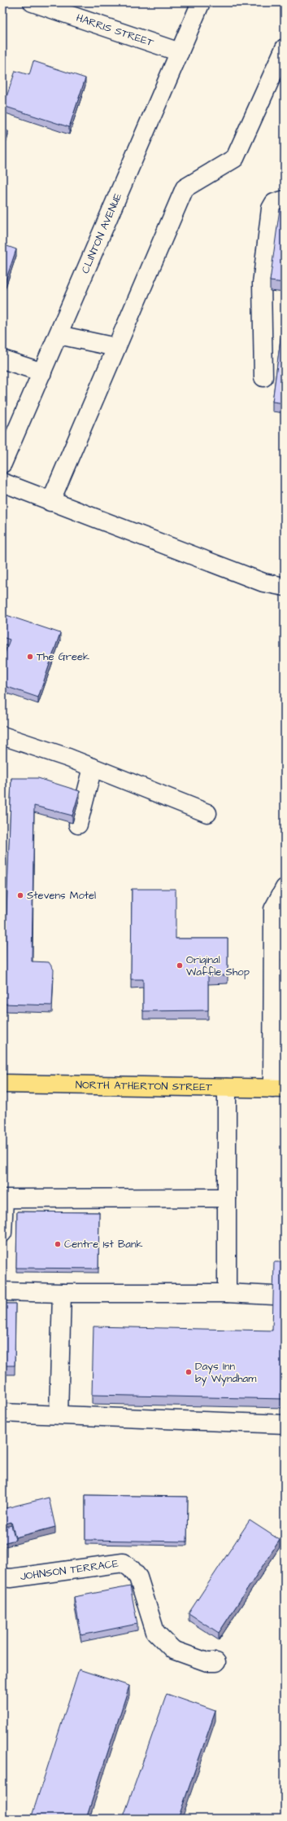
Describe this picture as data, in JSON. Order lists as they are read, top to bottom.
{
  "streets": {
    "main road": ["NORTH ATHERTON STREET"],
    "street": ["HARRIS STREET", "CLINTON AVENUE", "JOHNSON TERRACE"]
  },
  "crossings": [
    ["HARRIS STREET", "CLINTON AVENUE"]
  ],
  "places": [
    "The Greek",
    "Stevens Motel",
    "Original Waffle Shop",
    "Centre 1st Bank",
    "Days Inn by Wyndham"
  ]
}
